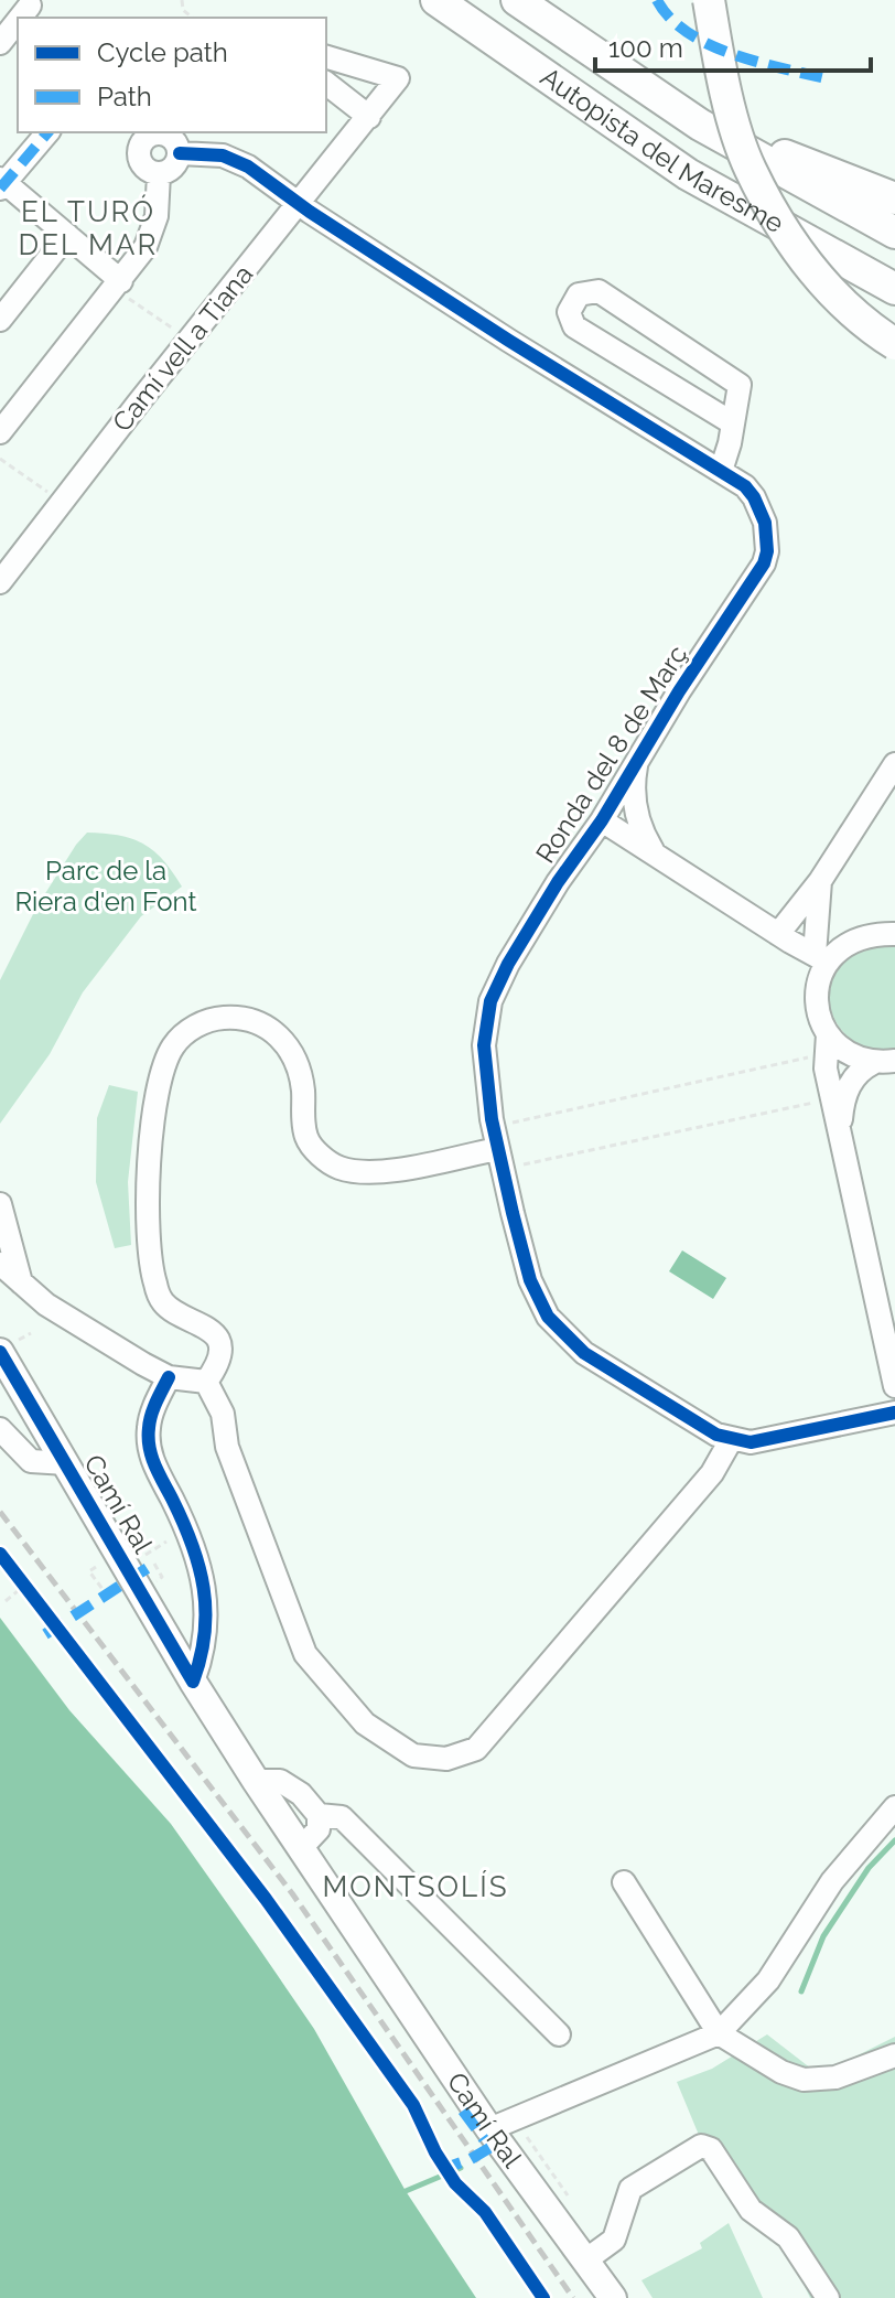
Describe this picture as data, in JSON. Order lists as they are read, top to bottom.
{
  "streets": {
    "highway": ["Autopista del Maresme"],
    "main road": ["Camí Ral"],
    "street": ["Camí vell a Tiana", "Ronda del 8 de Març"]
  },
  "crossings": [
    ["Camí vell a Tiana", "Ronda del 8 de Març"]
  ],
  "districts": ["EL TURÓ DEL MAR", "MONTSOLÍS"],
  "parks": ["Parc de la Riera d'en Font"],
  "legend": ["Cycle path", "Path"],
  "scale_bar": "100 m"
}
